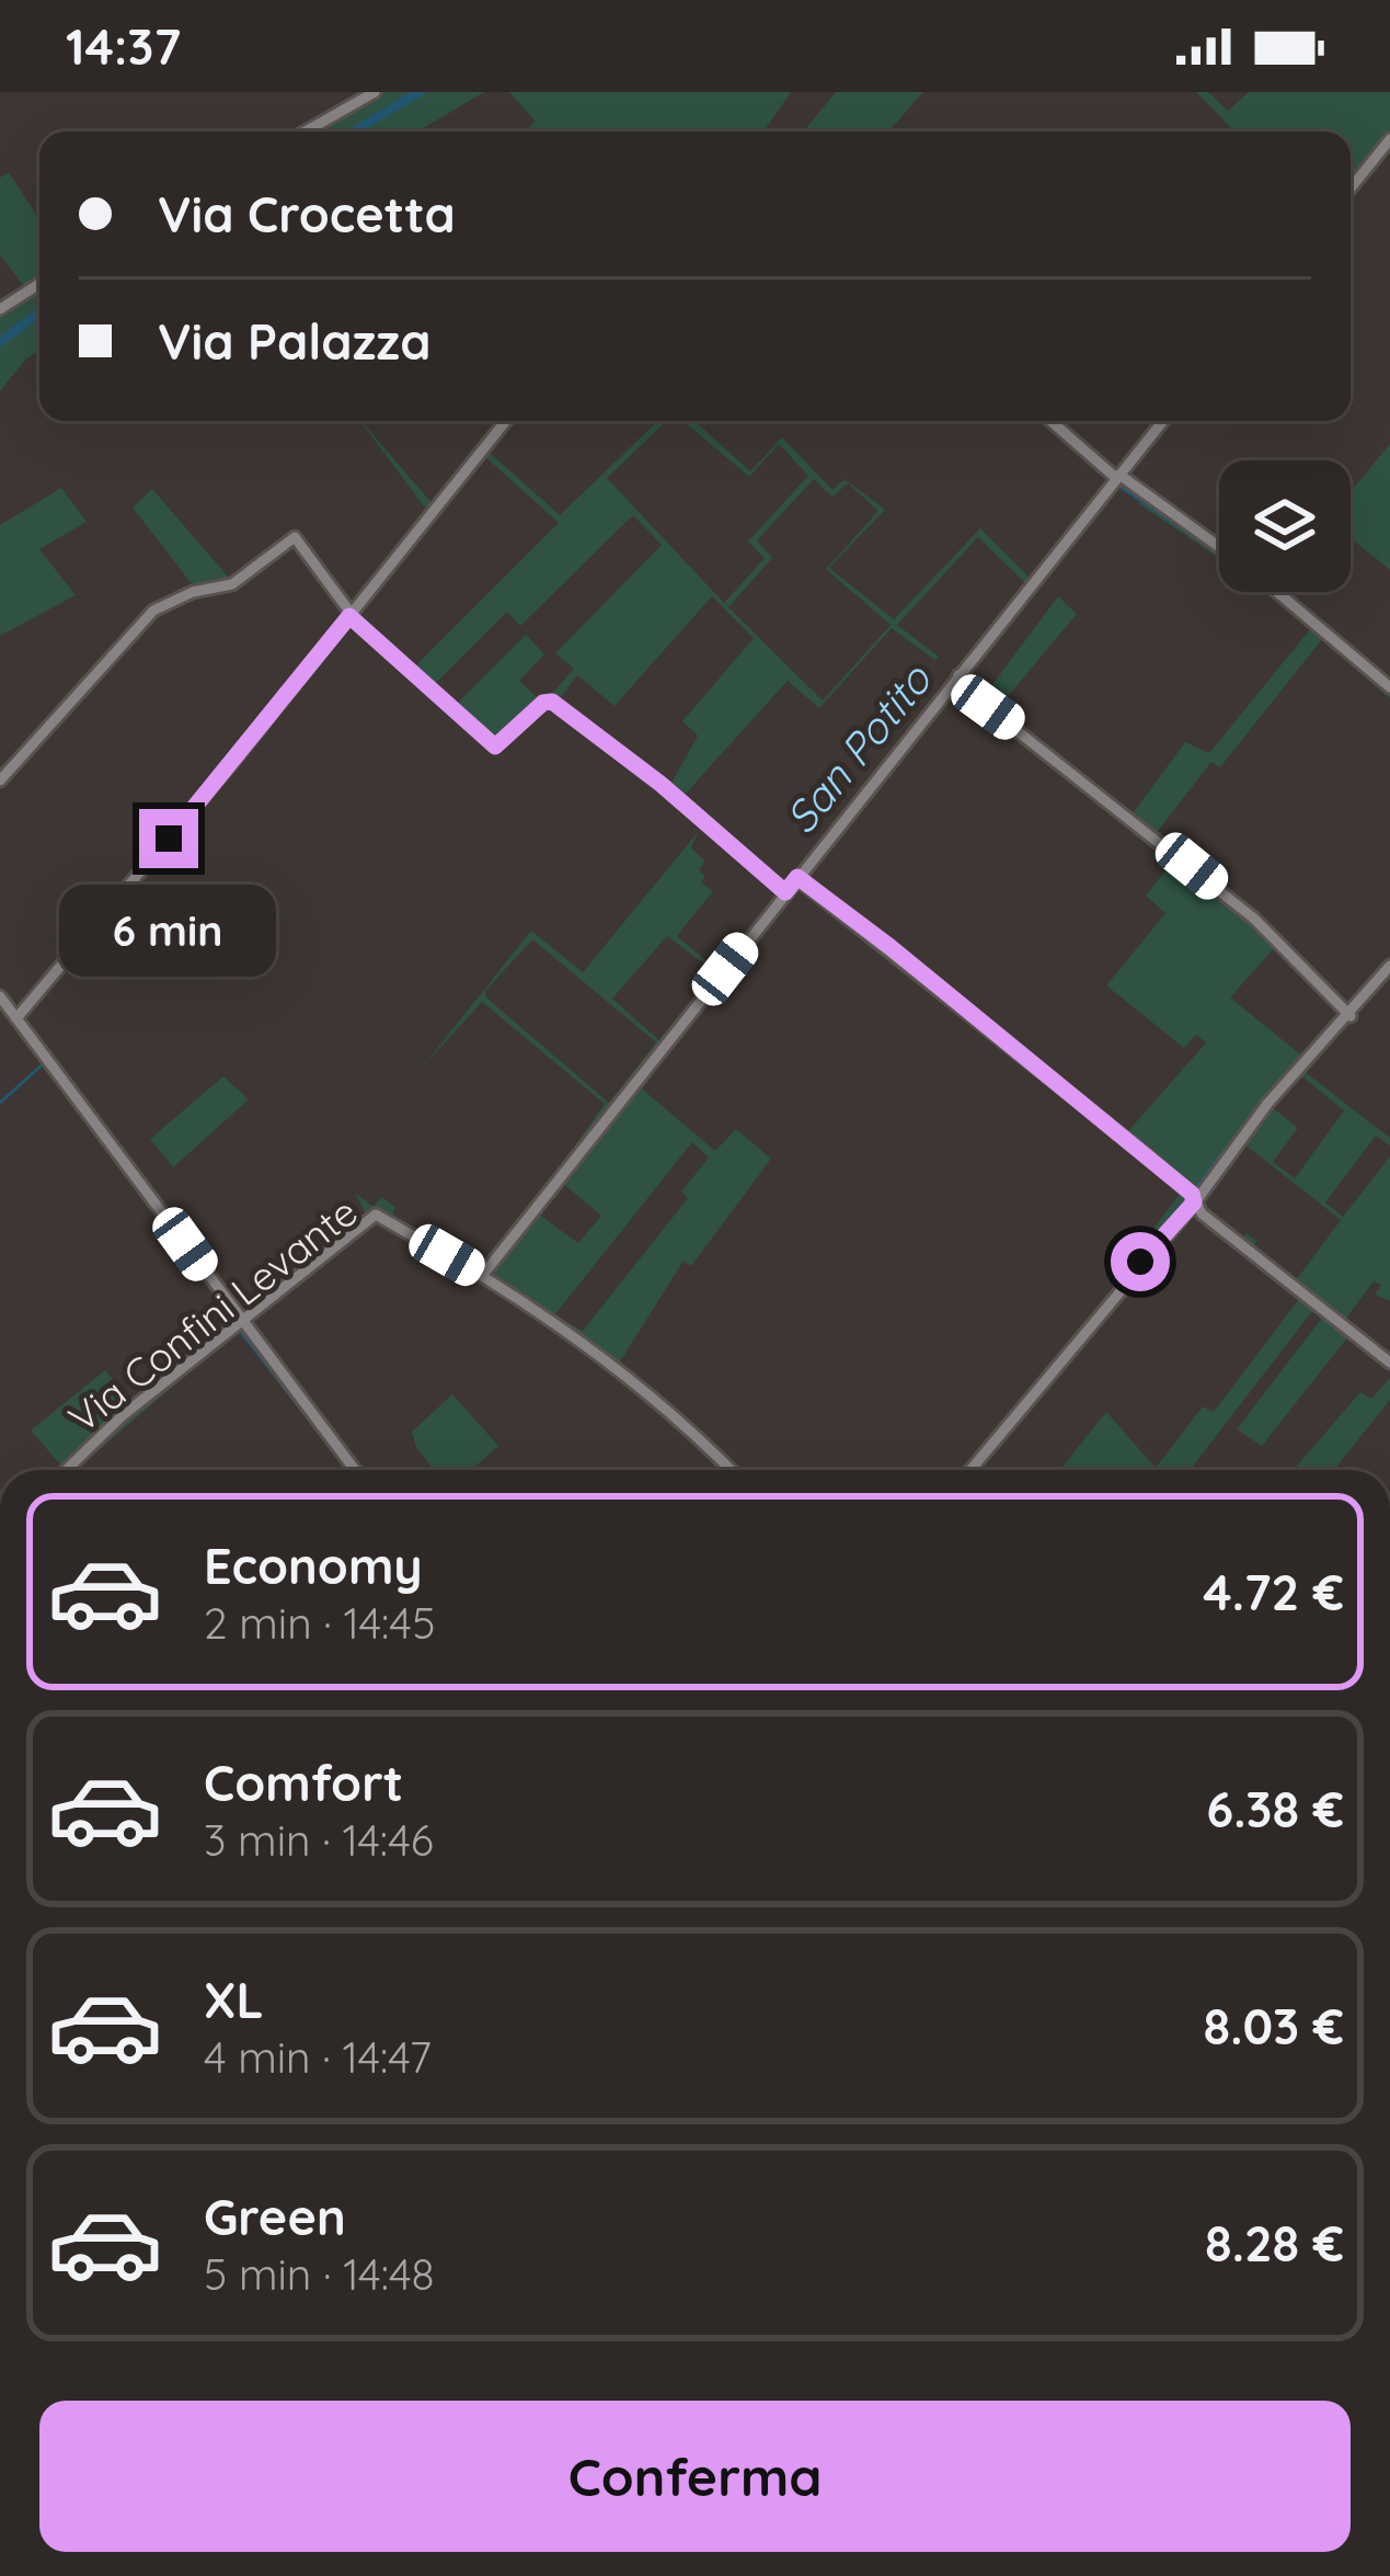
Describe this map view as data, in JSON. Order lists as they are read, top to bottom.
{
  "streets": {
    "street": ["Via Confini Levante"]
  },
  "water": ["San Potito"],
  "page": {
    "status": "14:37",
    "banner": ["Via Crocetta", "Via Palazza"],
    "bubble": "6 min",
    "list": [
      {
        "name": "Economy",
        "note": "2 min · 14:45",
        "value": "4.72 €"
      },
      {
        "name": "Comfort",
        "note": "3 min · 14:46",
        "value": "6.38 €"
      },
      {
        "name": "XL",
        "note": "4 min · 14:47",
        "value": "8.03 €"
      },
      {
        "name": "Green",
        "note": "5 min · 14:48",
        "value": "8.28 €"
      }
    ],
    "buttons": "Conferma"
  }
}
